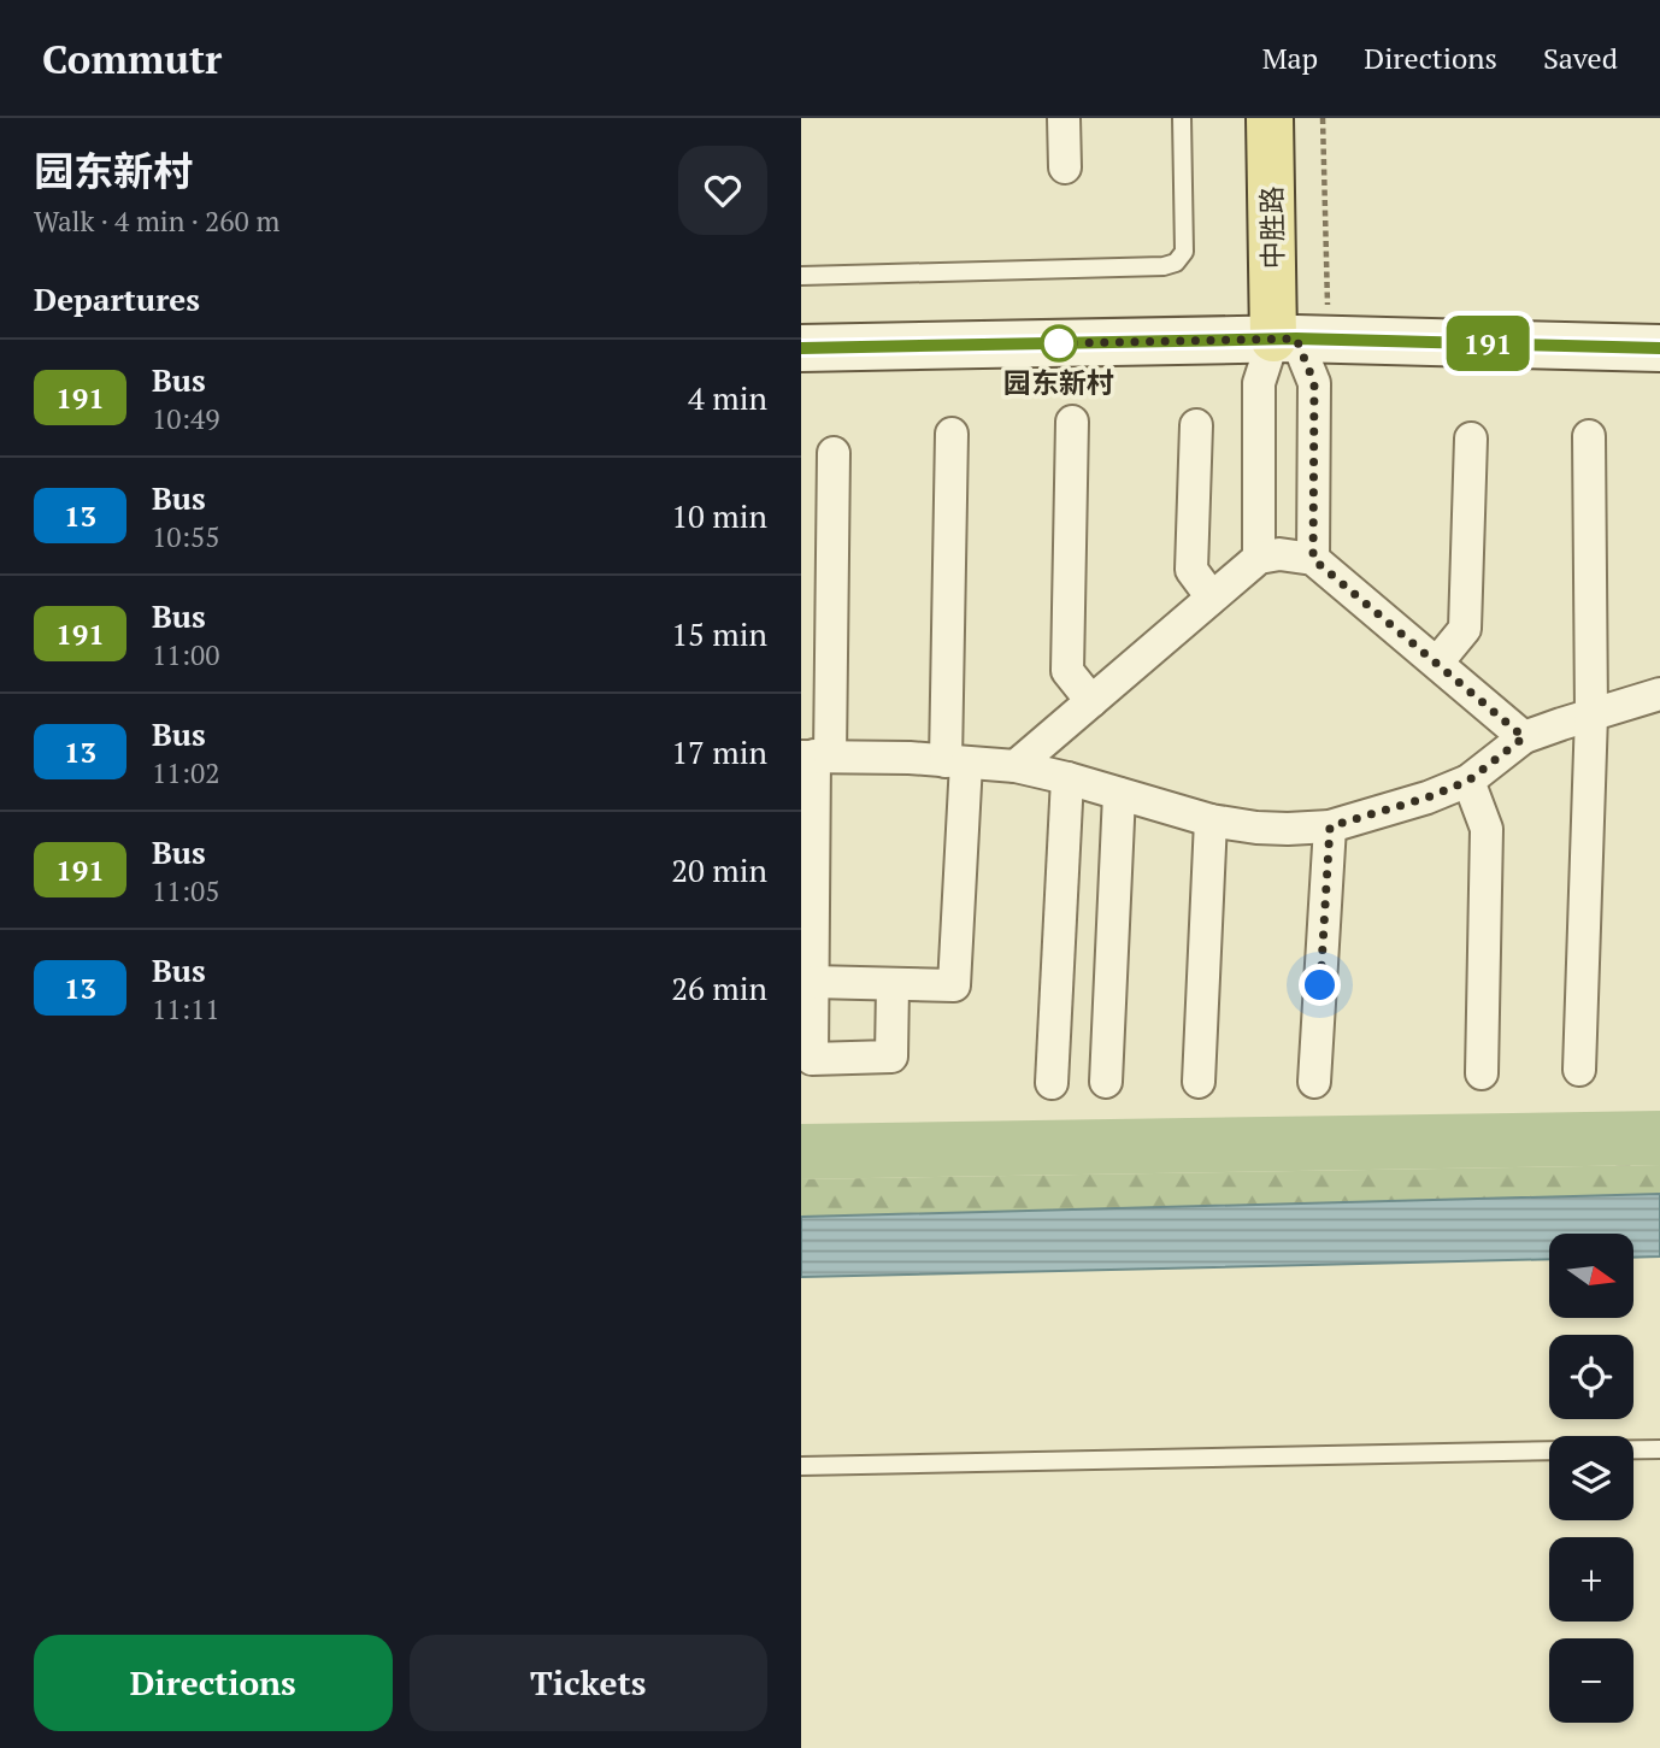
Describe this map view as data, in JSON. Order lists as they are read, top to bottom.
{
  "streets": {
    "main road": ["中胜路"]
  },
  "places": ["园东新村"],
  "lines": ["bus line 191"],
  "north": "right",
  "page": {
    "header": "Commutr",
    "nav": ["Map", "Directions", "Saved"],
    "heading": [
      ["园东新村", "Walk · 4 min · 260 m"],
      "Departures"
    ],
    "on_map": "191",
    "list": [
      {
        "mark": "191",
        "name": "Bus",
        "note": "10:49",
        "value": "4 min"
      },
      {
        "mark": "13",
        "name": "Bus",
        "note": "10:55",
        "value": "10 min"
      },
      {
        "mark": "191",
        "name": "Bus",
        "note": "11:00",
        "value": "15 min"
      },
      {
        "mark": "13",
        "name": "Bus",
        "note": "11:02",
        "value": "17 min"
      },
      {
        "mark": "191",
        "name": "Bus",
        "note": "11:05",
        "value": "20 min"
      },
      {
        "mark": "13",
        "name": "Bus",
        "note": "11:11",
        "value": "26 min"
      }
    ],
    "map_buttons": ["+", "−"],
    "buttons": ["Directions", "Tickets"]
  }
}
